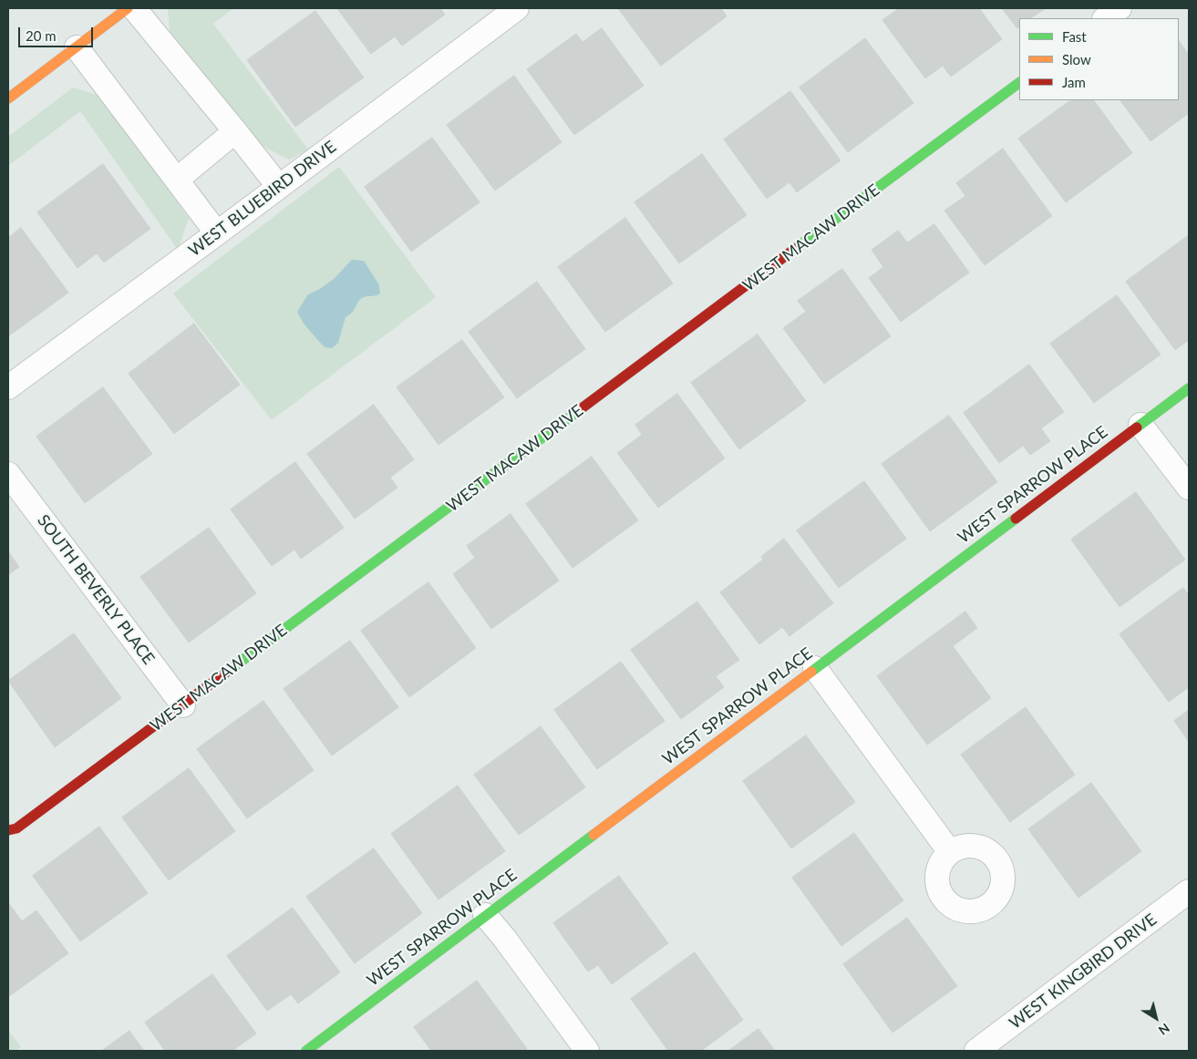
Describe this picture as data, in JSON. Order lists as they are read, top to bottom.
{
  "streets": {
    "street": [
      "WEST BLUEBIRD DRIVE",
      "WEST MACAW DRIVE",
      "WEST SPARROW PLACE",
      "SOUTH BEVERLY PLACE",
      "WEST KINGBIRD DRIVE"
    ]
  },
  "crossings": [
    ["WEST MACAW DRIVE", "SOUTH BEVERLY PLACE"]
  ],
  "legend": ["Fast", "Slow", "Jam"],
  "scale_bar": "20 m",
  "north": "bottom right"
}
